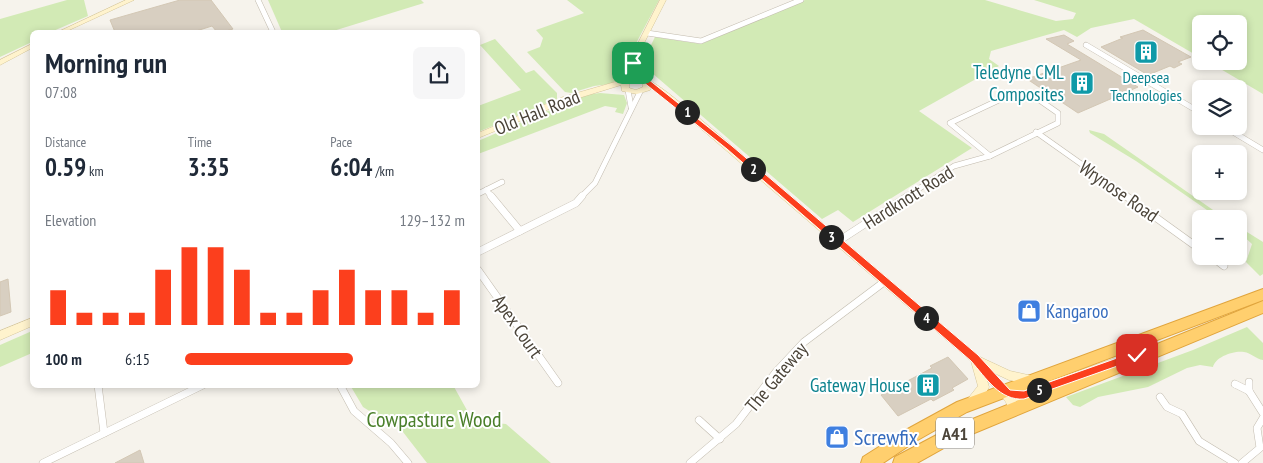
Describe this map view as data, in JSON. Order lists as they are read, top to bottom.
{
  "streets": {
    "highway": ["A41"],
    "street": [
      "Old Hall Road",
      "Wrynose Road",
      "Hardknott Road",
      "Apex Court",
      "The Gateway"
    ]
  },
  "crossings": [
    ["Wrynose Road", "Hardknott Road"]
  ],
  "parks": ["Cowpasture Wood"],
  "places": {
    "building": ["Deepsea Technologies", "Teledyne CML Composites", "Gateway House"],
    "shop": ["Kangaroo", "Screwfix"]
  },
  "page": {
    "map_buttons": ["+", "−"],
    "heading": ["Morning run", "07:08"],
    "pins": [
      "1",
      "2",
      "3",
      "4",
      "5"
    ],
    "stats": [
      ["Distance", "0.59 km"],
      ["Time", "3:35"],
      ["Pace", "6:04 /km"]
    ],
    "chart": ["Elevation", "129–132 m"],
    "list": [
      {
        "name": "100 m",
        "note": "6:15"
      }
    ]
  }
}
